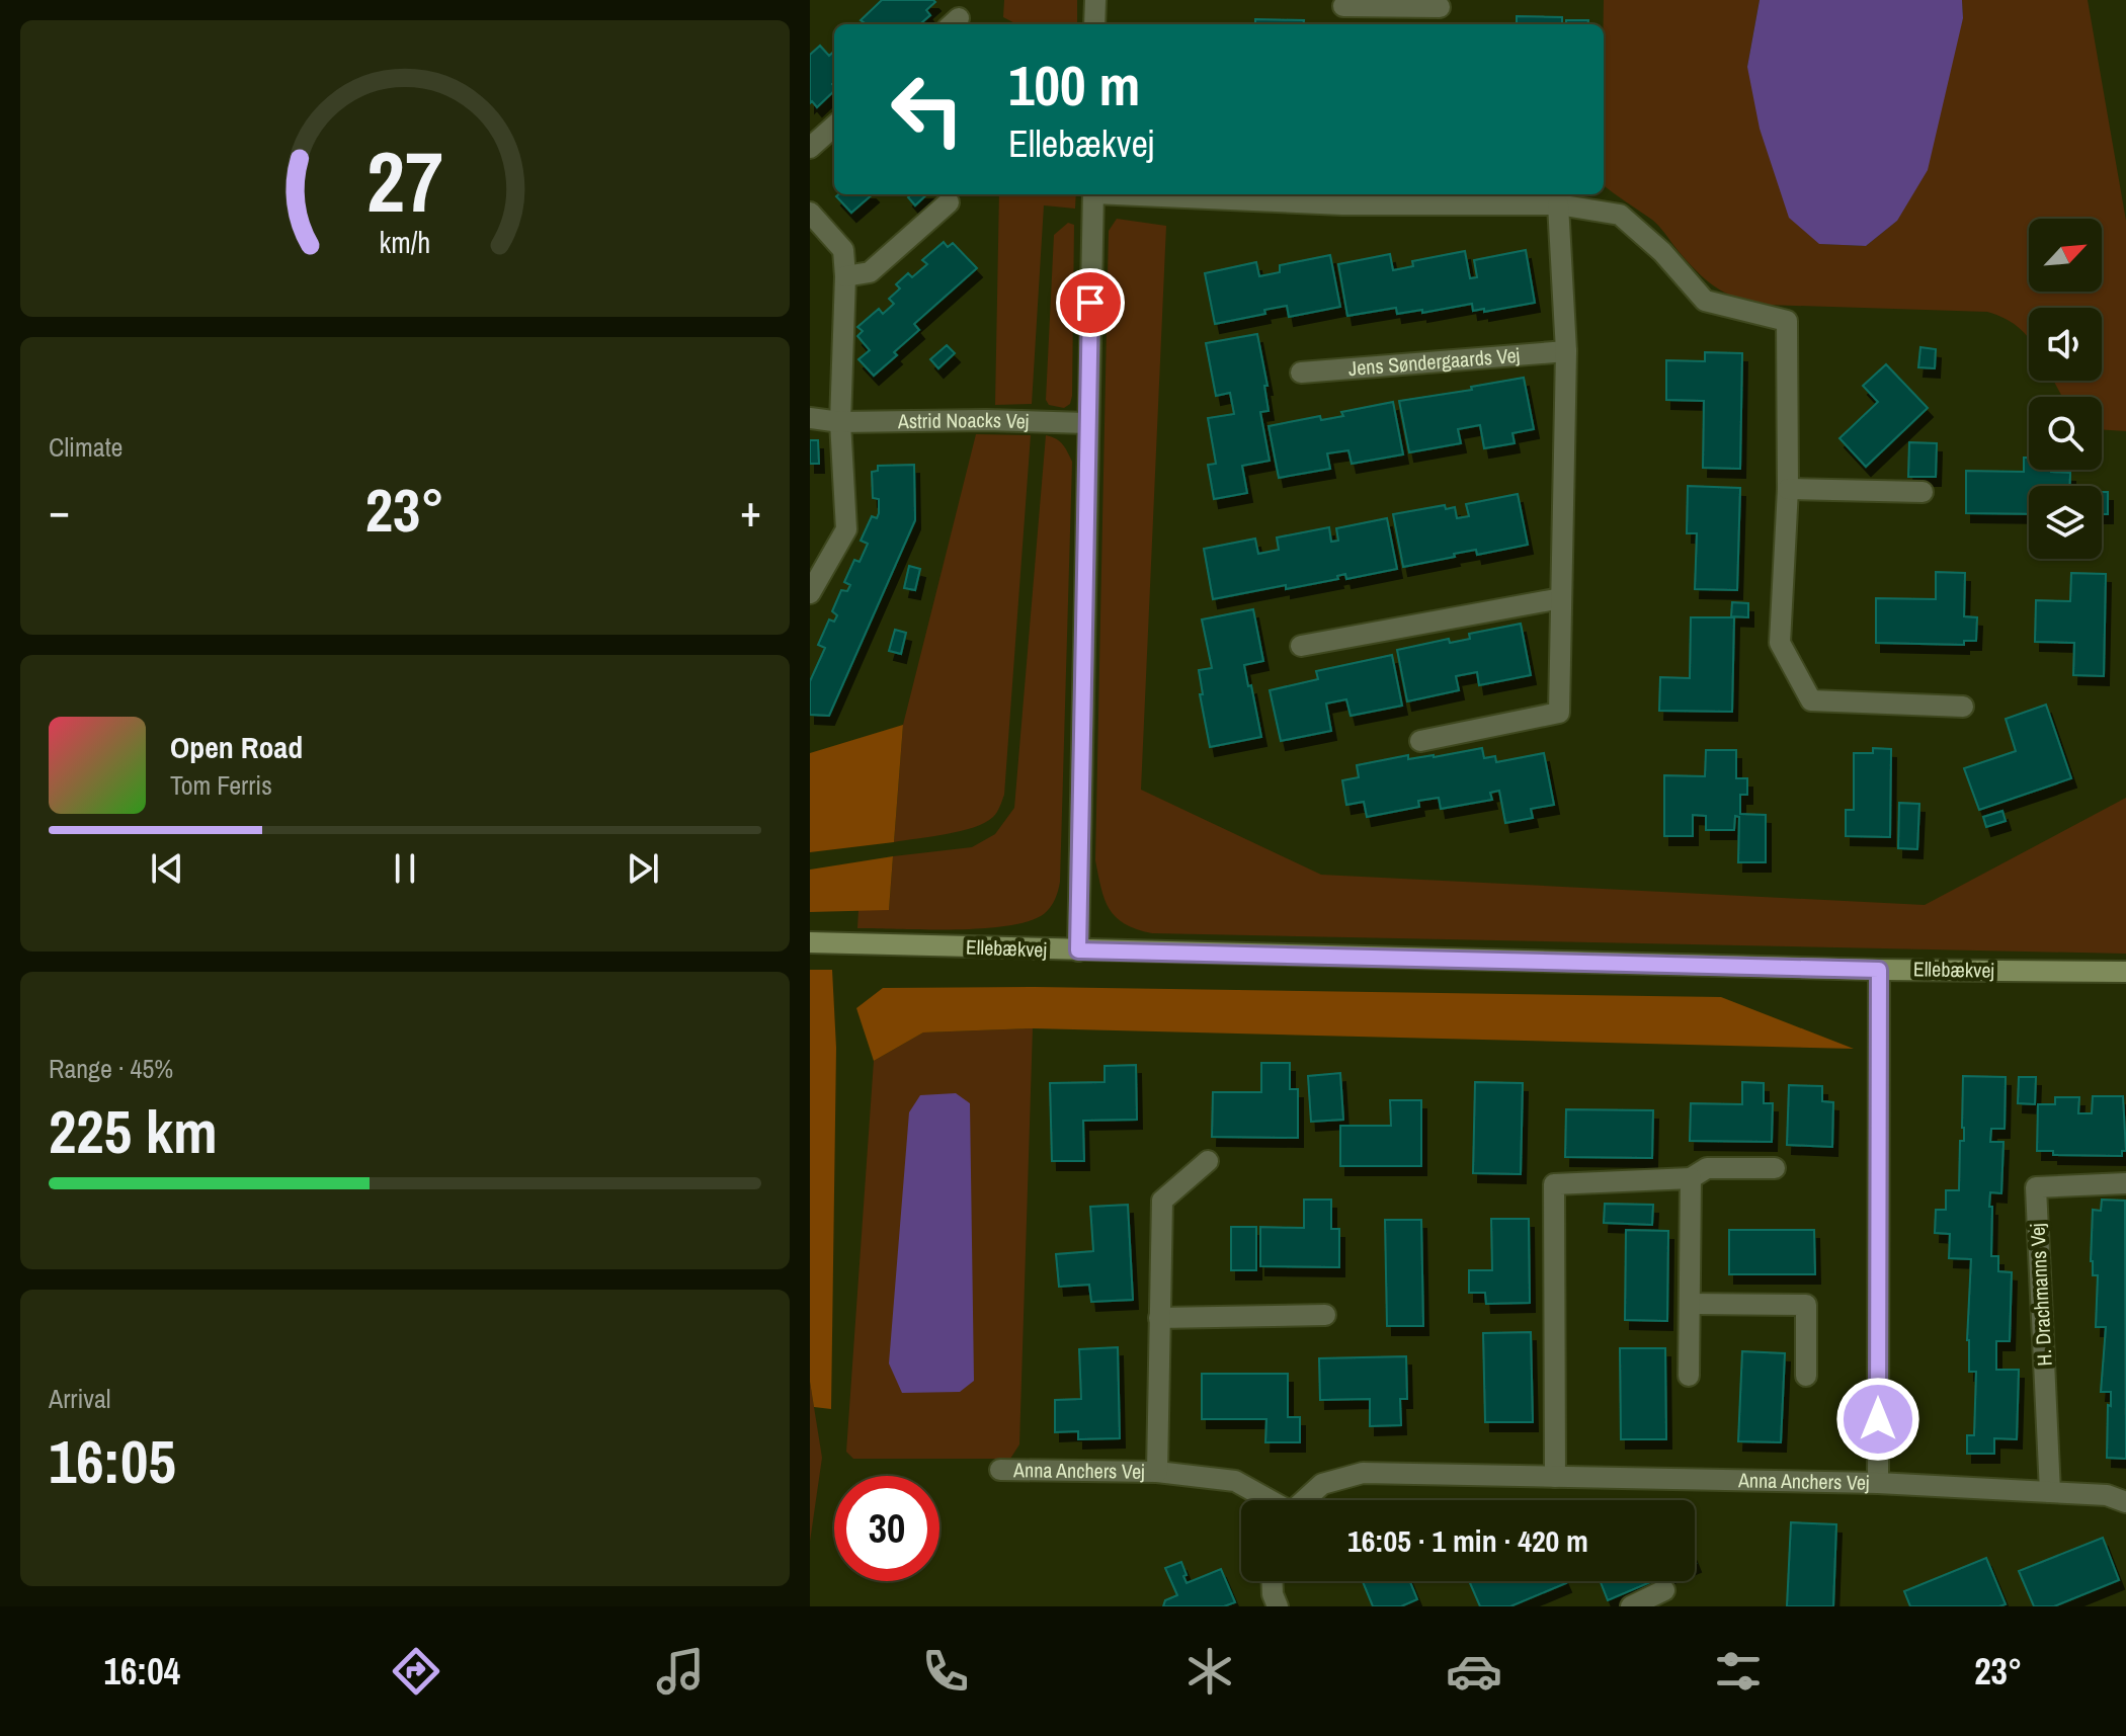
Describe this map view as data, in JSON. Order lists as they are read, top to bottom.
{
  "streets": {
    "street": [
      "Jens Søndergaards Vej",
      "Astrid Noacks Vej",
      "Ellebækvej",
      "H. Drachmanns Vej",
      "Anna Anchers Vej"
    ]
  },
  "crossings": [
    ["Ellebækvej", "Anna Anchers Vej"]
  ],
  "north": "top right",
  "page": {
    "turn": ["100 m", "Ellebækvej"],
    "tile": [
      "Climate",
      ["Range · 45%", "225 km"],
      ["Arrival", "16:05"]
    ],
    "heat": ["−", "23°", "+"],
    "song": ["Open Road", "Tom Ferris"],
    "limit": "30",
    "trip": "16:05 · 1 min · 420 m",
    "tabs": ["16:04", "23°"],
    "gauge": ["27", "km/h"]
  }
}
